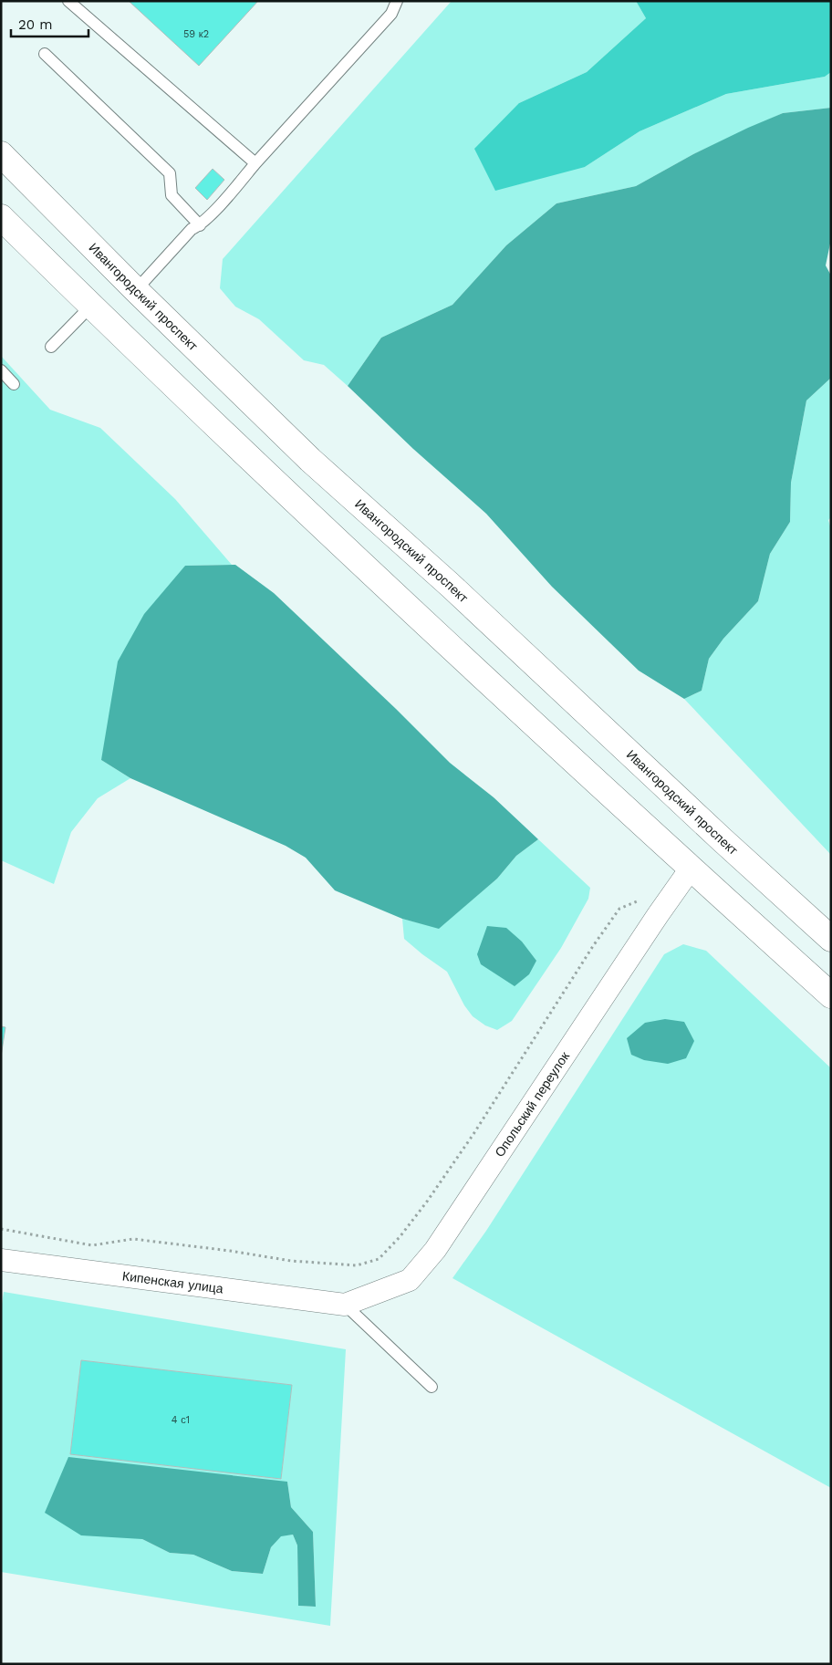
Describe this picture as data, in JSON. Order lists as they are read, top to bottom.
{
  "streets": {
    "highway": ["Ивангородский проспект"],
    "street": ["Опольский переулок", "Кипенская улица"]
  },
  "crossings": [
    ["Опольский переулок", "Кипенская улица"]
  ],
  "house_numbers": ["59 к2", "4 с1"],
  "scale_bar": "20 m"
}
